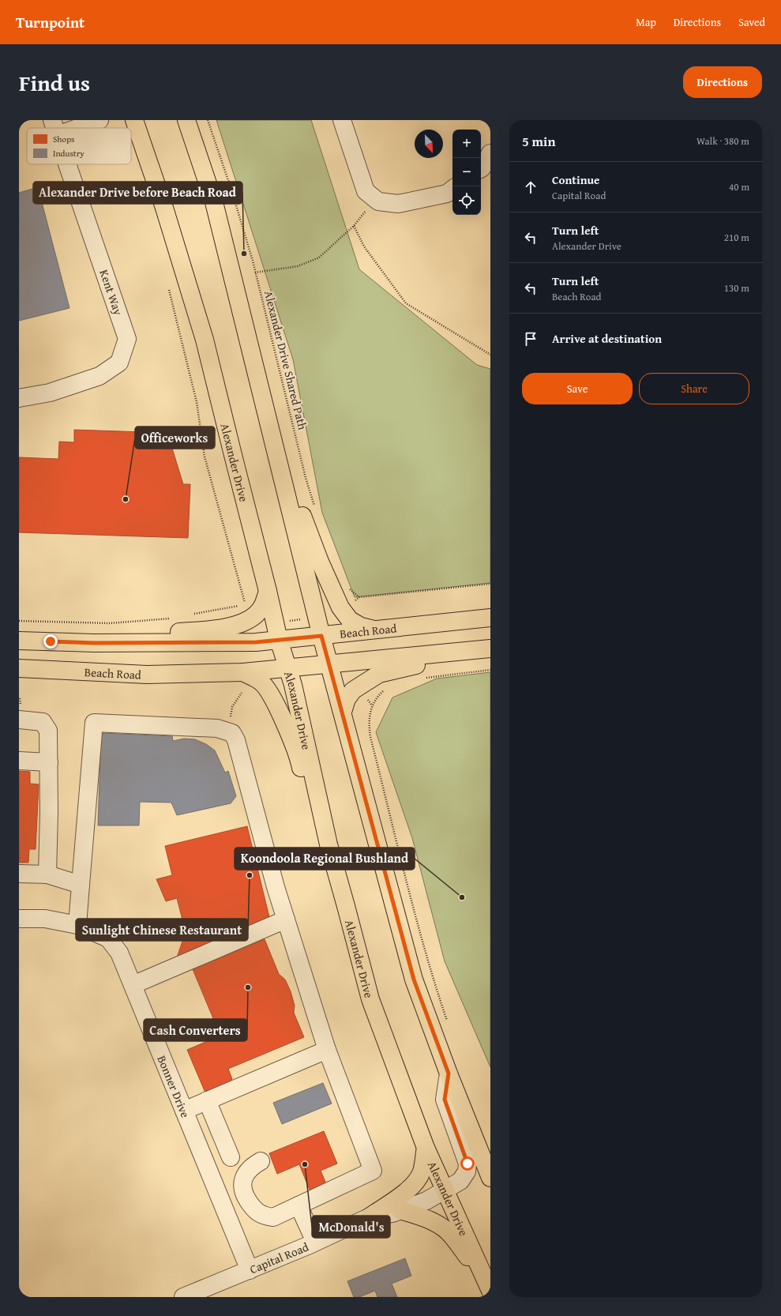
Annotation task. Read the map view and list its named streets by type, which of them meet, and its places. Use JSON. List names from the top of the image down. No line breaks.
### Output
{"streets":{"main road":["Alexander Drive","Beach Road"],"street":["Kent Way","Bonner Drive","Capital Road"],"path":["Alexander Drive Shared Path"]},"crossings":[["Alexander Drive","Beach Road"],["Alexander Drive","Capital Road"],["Bonner Drive","Capital Road"]],"places":["Alexander Drive before Beach Road","Officeworks","Sunlight Chinese Restaurant","Koondoola Regional Bushland","Cash Converters","McDonald's"],"legend":["Shops","Industry"],"north":"bottom right","page":{"header":"Turnpoint","nav":["Map","Directions","Saved"],"title":"Find us","buttons":["Directions",["Save","Share"]],"heading":["5 min","Walk · 380 m"],"map_buttons":["+","−"],"list":[["Continue","Capital Road","40 m"],["Turn left","Alexander Drive","210 m"],["Turn left","Beach Road","130 m"],"Arrive at destination"]}}
